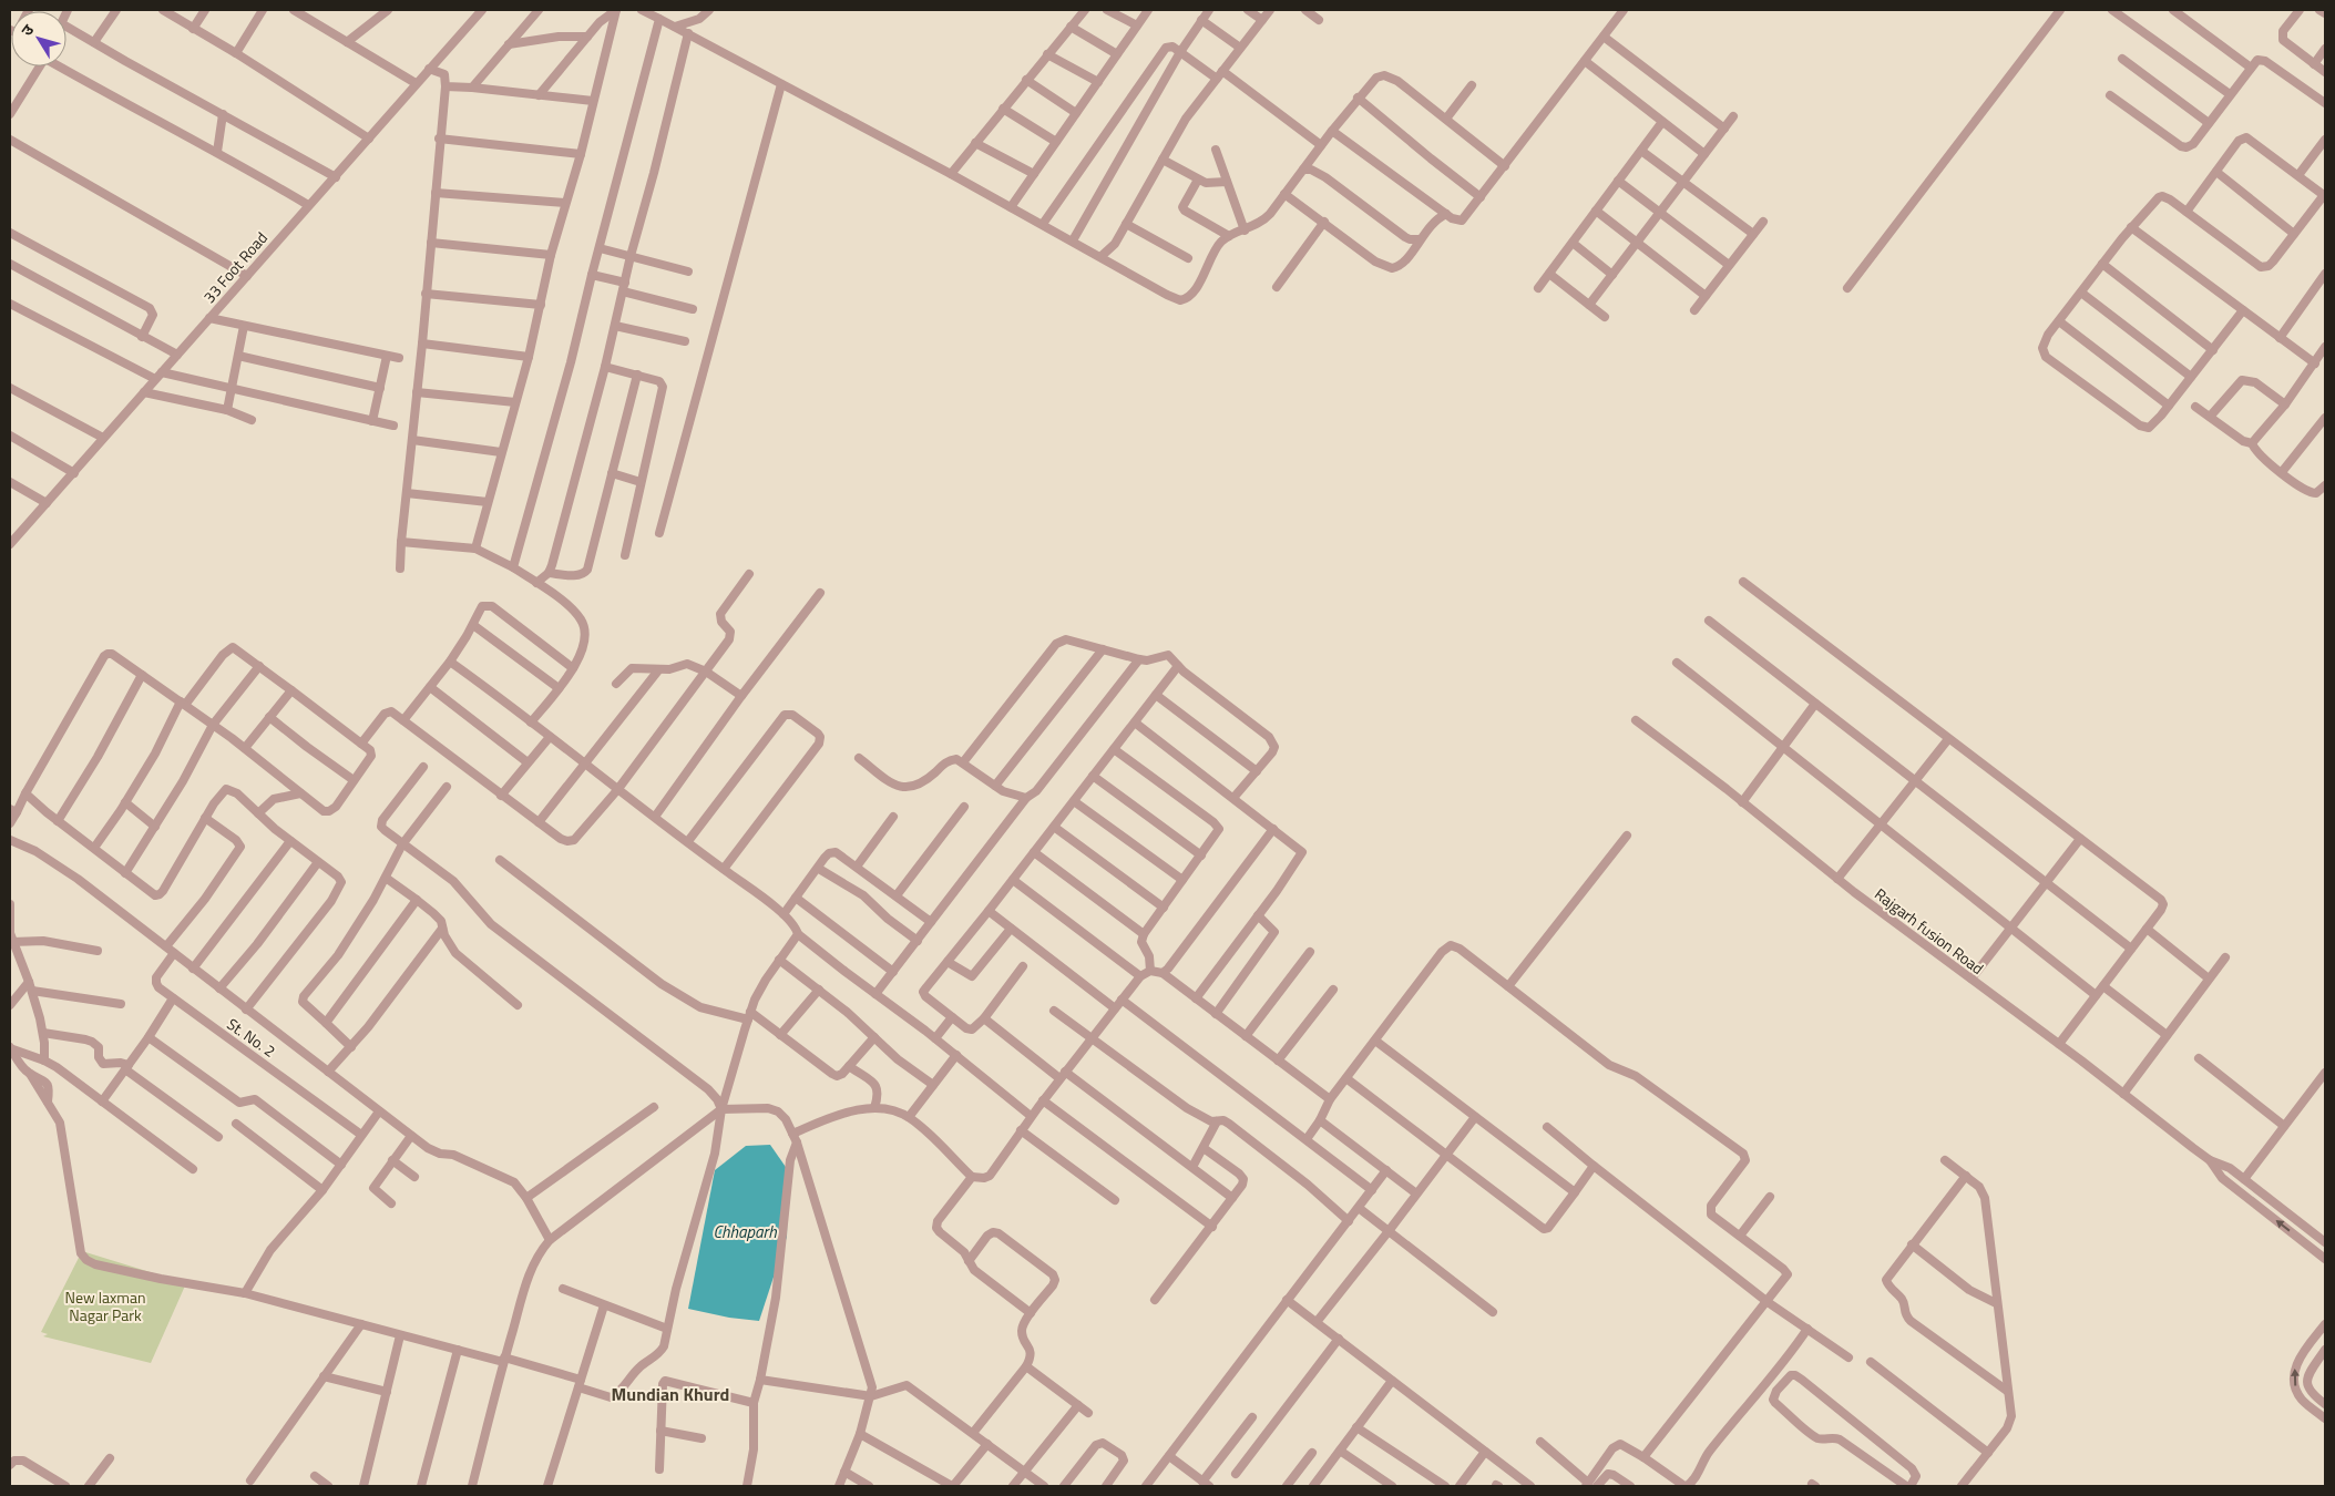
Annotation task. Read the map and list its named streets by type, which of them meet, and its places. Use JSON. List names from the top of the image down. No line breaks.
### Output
{"streets":{"street":["33 Foot Road","Rajgarh fusion Road","St. No. 2"]},"districts":["Mundian Khurd"],"water":["Chhaparh"],"parks":["New laxman Nagar Park"],"north":"top left"}
